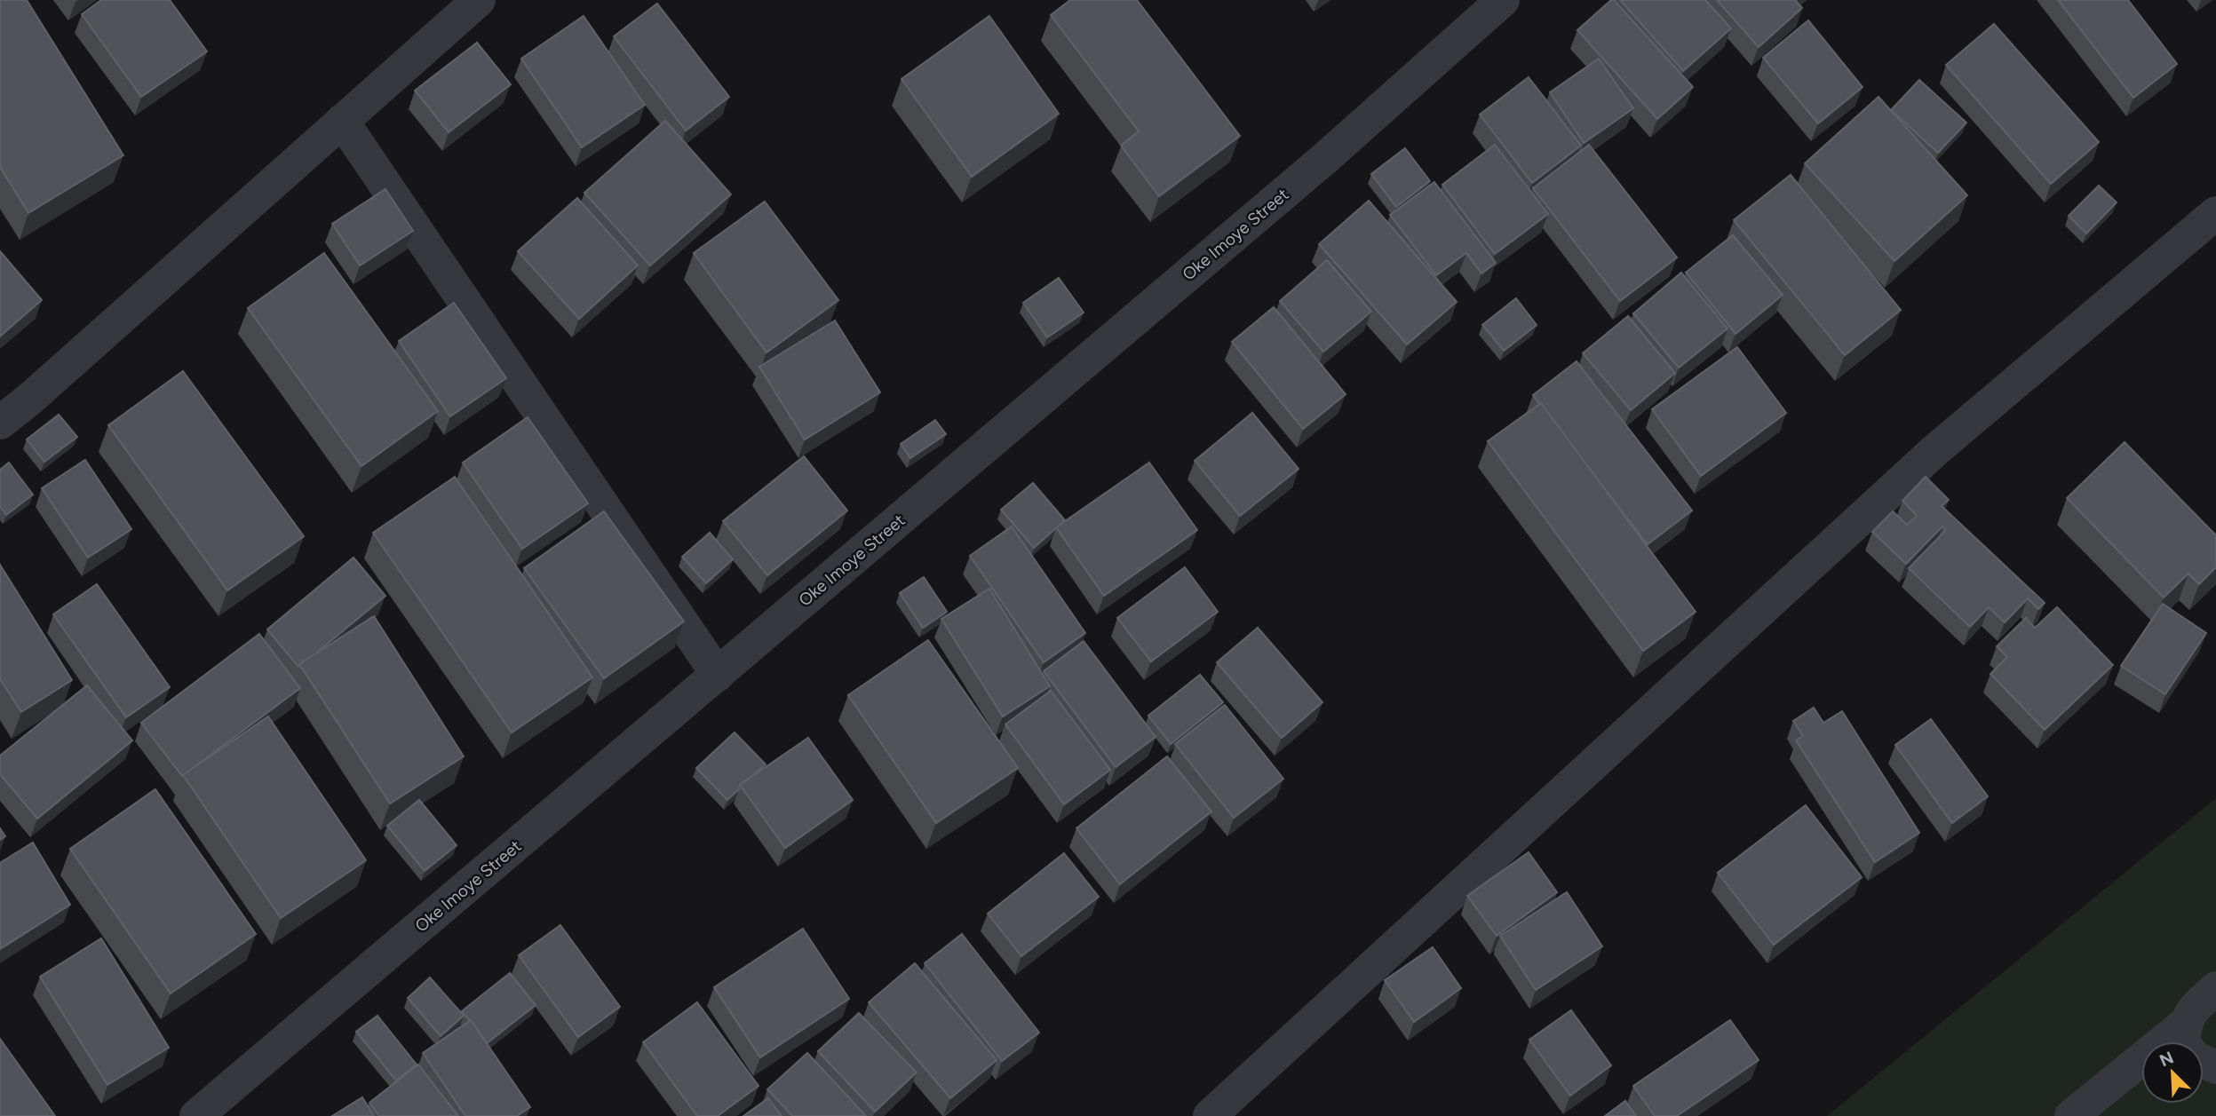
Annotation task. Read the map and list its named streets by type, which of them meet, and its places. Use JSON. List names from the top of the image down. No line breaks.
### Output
{"streets":{"street":["Oke Imoye Street"]},"north":"top left"}
